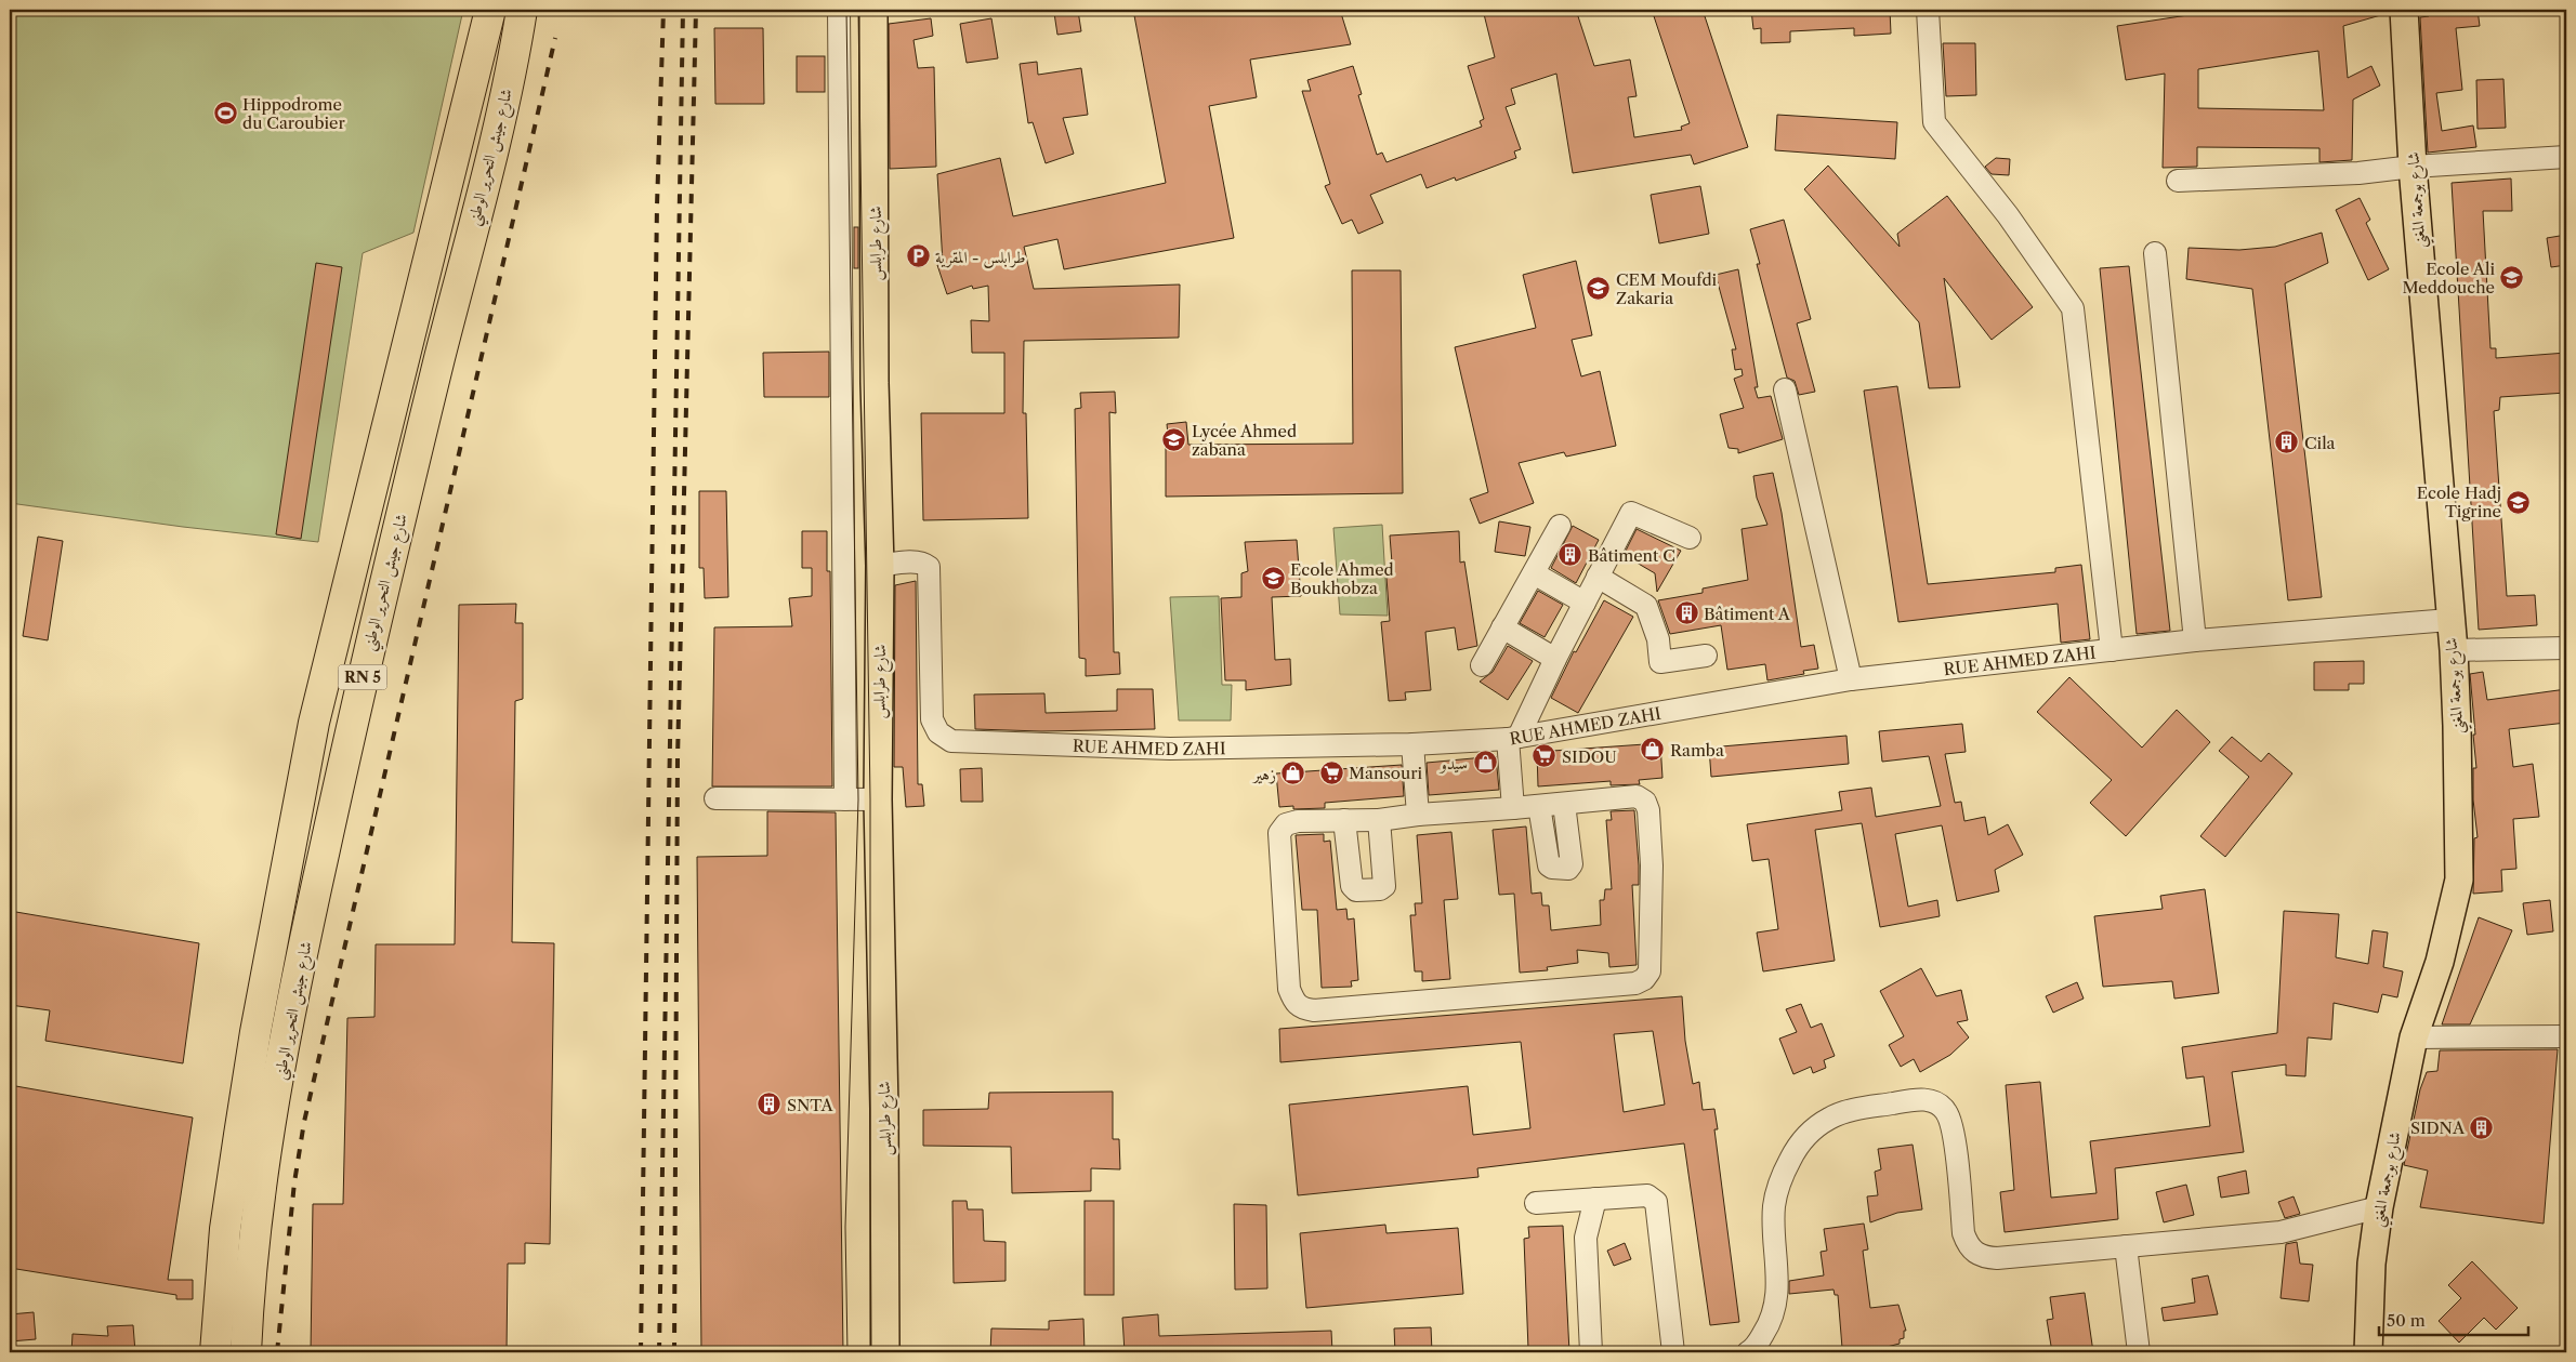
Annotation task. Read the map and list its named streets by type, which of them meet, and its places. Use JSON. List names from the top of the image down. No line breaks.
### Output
{"streets":{"highway":["شارع جيش التحرير الوطني","RN 5"],"main road":["شارع بوجمعة المغني","شارع طرابلس"],"street":["RUE AHMED ZAHI"]},"crossings":[["شارع بوجمعة المغني","RUE AHMED ZAHI"],["شارع طرابلس","RUE AHMED ZAHI"]],"places":{"sports":["Hippodrome du Caroubier"],"parking":["طرابلس - المقرية"],"school or university":["Ecole Ali Meddouche","CEM Moufdi Zakaria","Lycée Ahmed zabana","Ecole Hadj Tigrine","Ecole Ahmed Boukhobza"],"building":["Cila","Bâtiment C","Bâtiment A","SNTA","SIDNA"],"shop":["Ramba","سيدو","زهير"],"supermarket":["SIDOU","Mansouri"]},"scale_bar":"50 m"}
